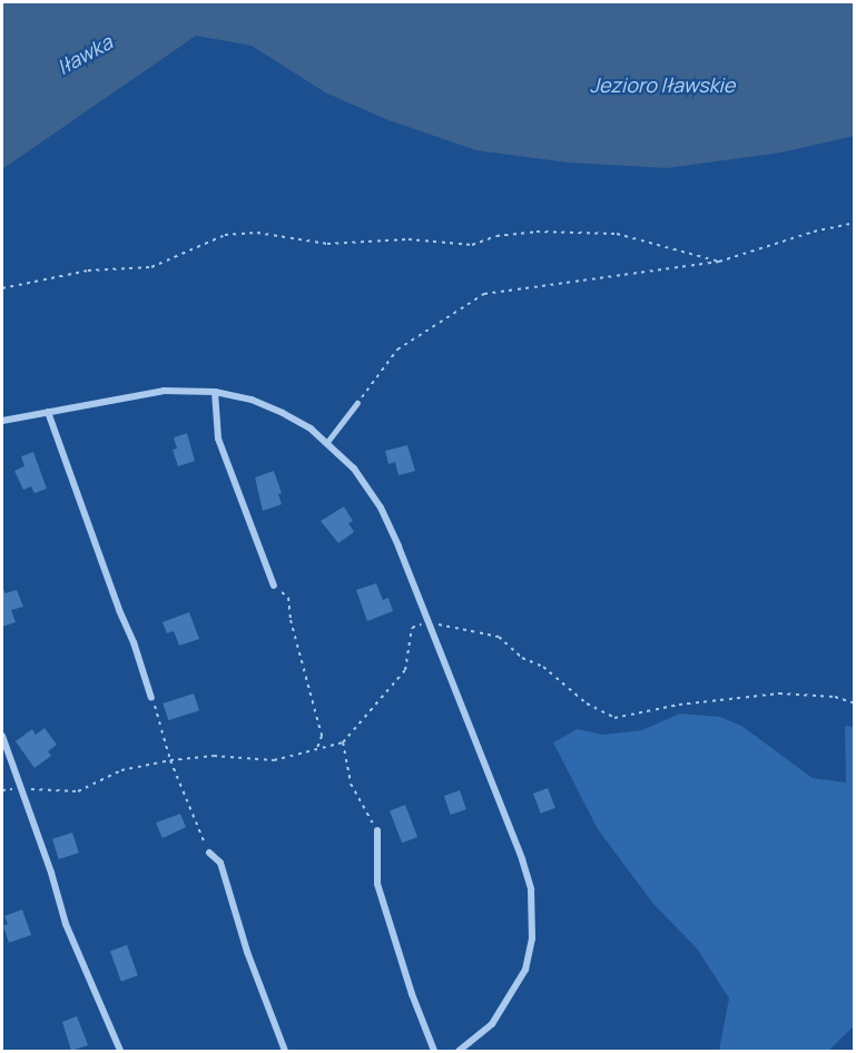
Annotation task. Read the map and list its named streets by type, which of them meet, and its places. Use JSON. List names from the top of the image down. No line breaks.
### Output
{"water":["Iławka","Jezioro Iławskie"]}
